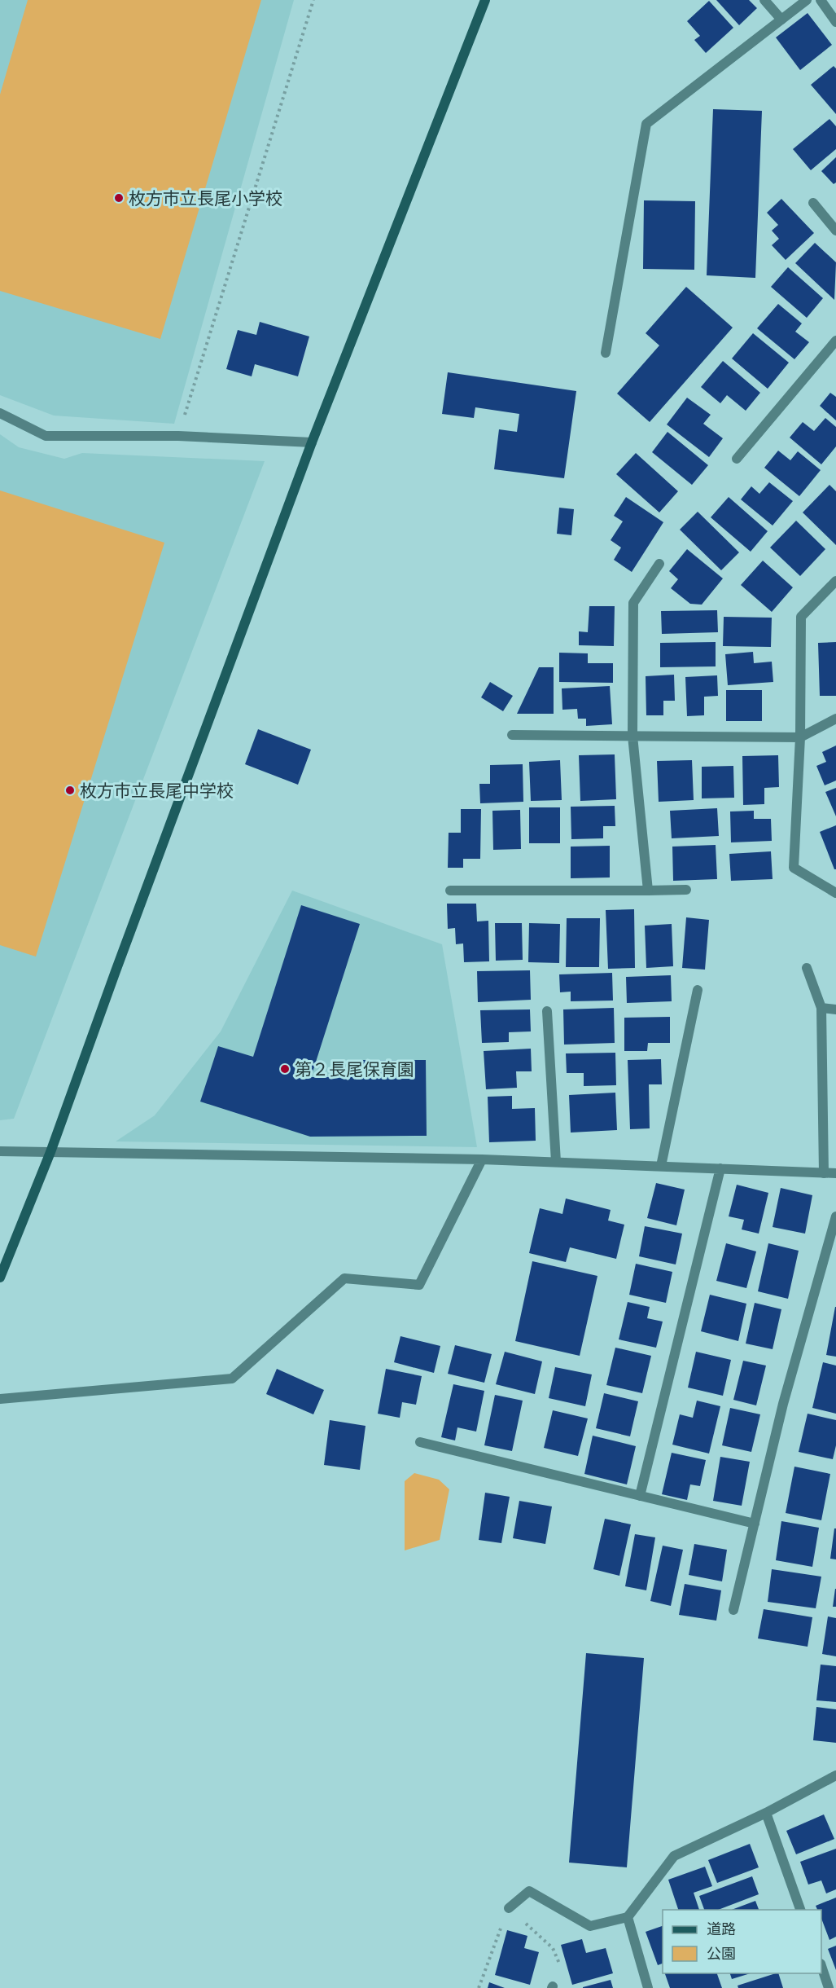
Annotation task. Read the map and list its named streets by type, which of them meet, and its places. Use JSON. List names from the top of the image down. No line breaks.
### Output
{"places":["枚方市立長尾小学校","枚方市立長尾中学校","第２長尾保育園"],"legend":["道路","公園"]}
